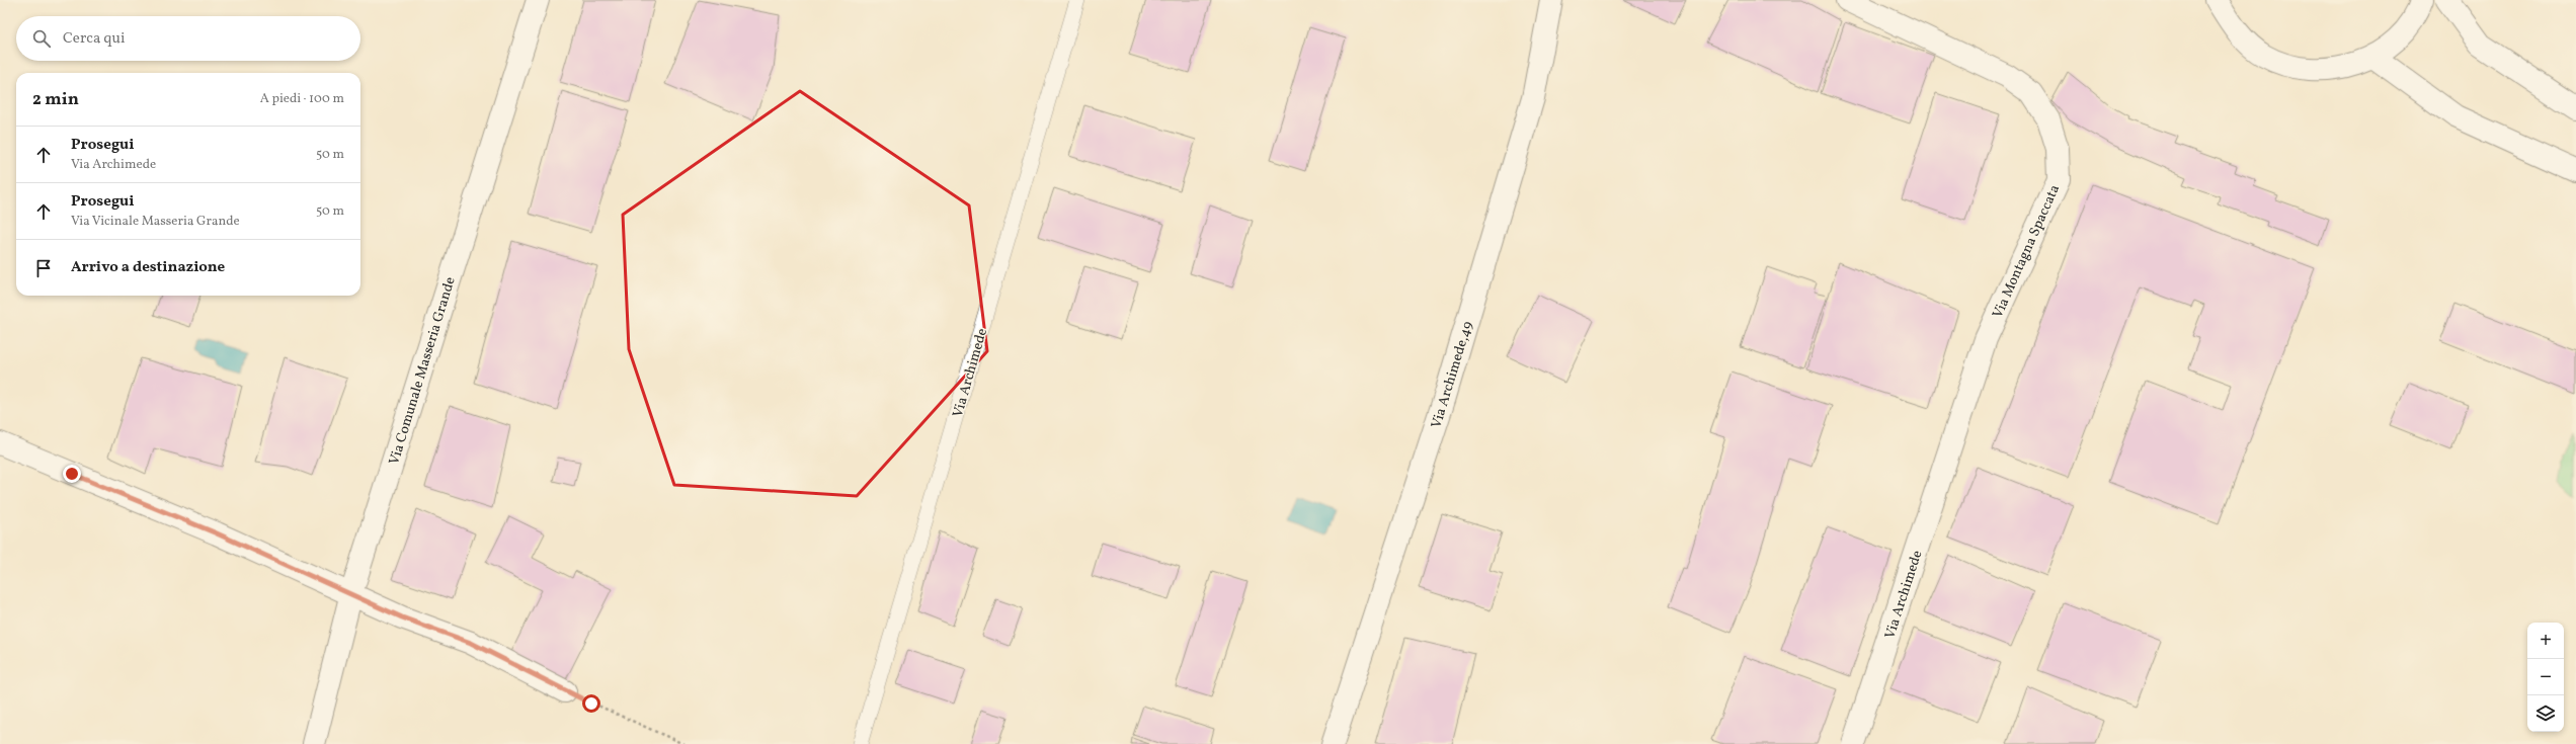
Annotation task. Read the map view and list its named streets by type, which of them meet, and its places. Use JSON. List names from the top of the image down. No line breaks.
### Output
{"streets":{"street":["Via Montagna Spaccata","Via Comunale Masseria Grande","Via Archimede","Via Archimede,49"]},"crossings":[["Via Montagna Spaccata","Via Archimede"]],"page":{"search":"Cerca qui","heading":["2 min","A piedi · 100 m"],"list":[["Prosegui","Via Archimede","50 m"],["Prosegui","Via Vicinale Masseria Grande","50 m"],"Arrivo a destinazione"],"map_buttons":["+","−"]}}
